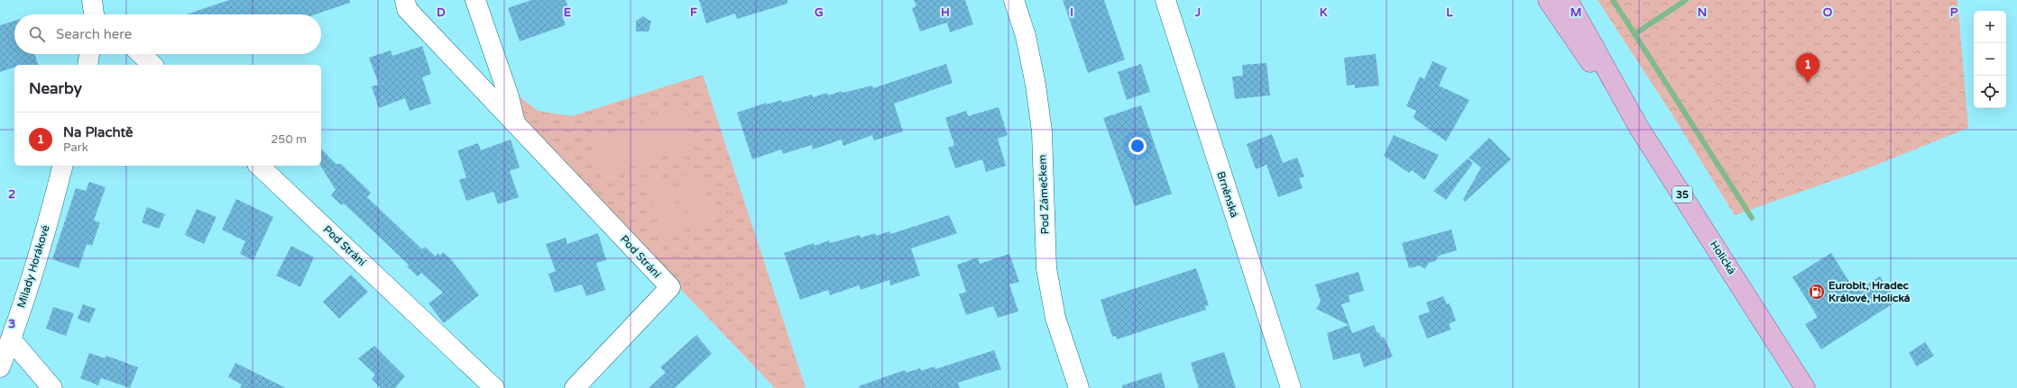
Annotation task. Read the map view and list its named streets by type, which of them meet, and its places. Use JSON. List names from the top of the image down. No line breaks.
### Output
{"streets":{"main road":["35","Holická"],"street":["Pod Zámečkem","Brněnská","Pod Strání","Milady Horákové"]},"places":{"fuel station":["Eurobit, Hradec Králové, Holická"]},"page":{"map_buttons":["+","−"],"search":"Search here","pins":"1","heading":"Nearby","list":[{"mark":"1","name":"Na Plachtě","note":"Park","value":"250 m"}]},"grid":{"columns":["D","E","F","G","H","I","J","K","L","M","N","O","P"],"rows":["2","3"]}}
